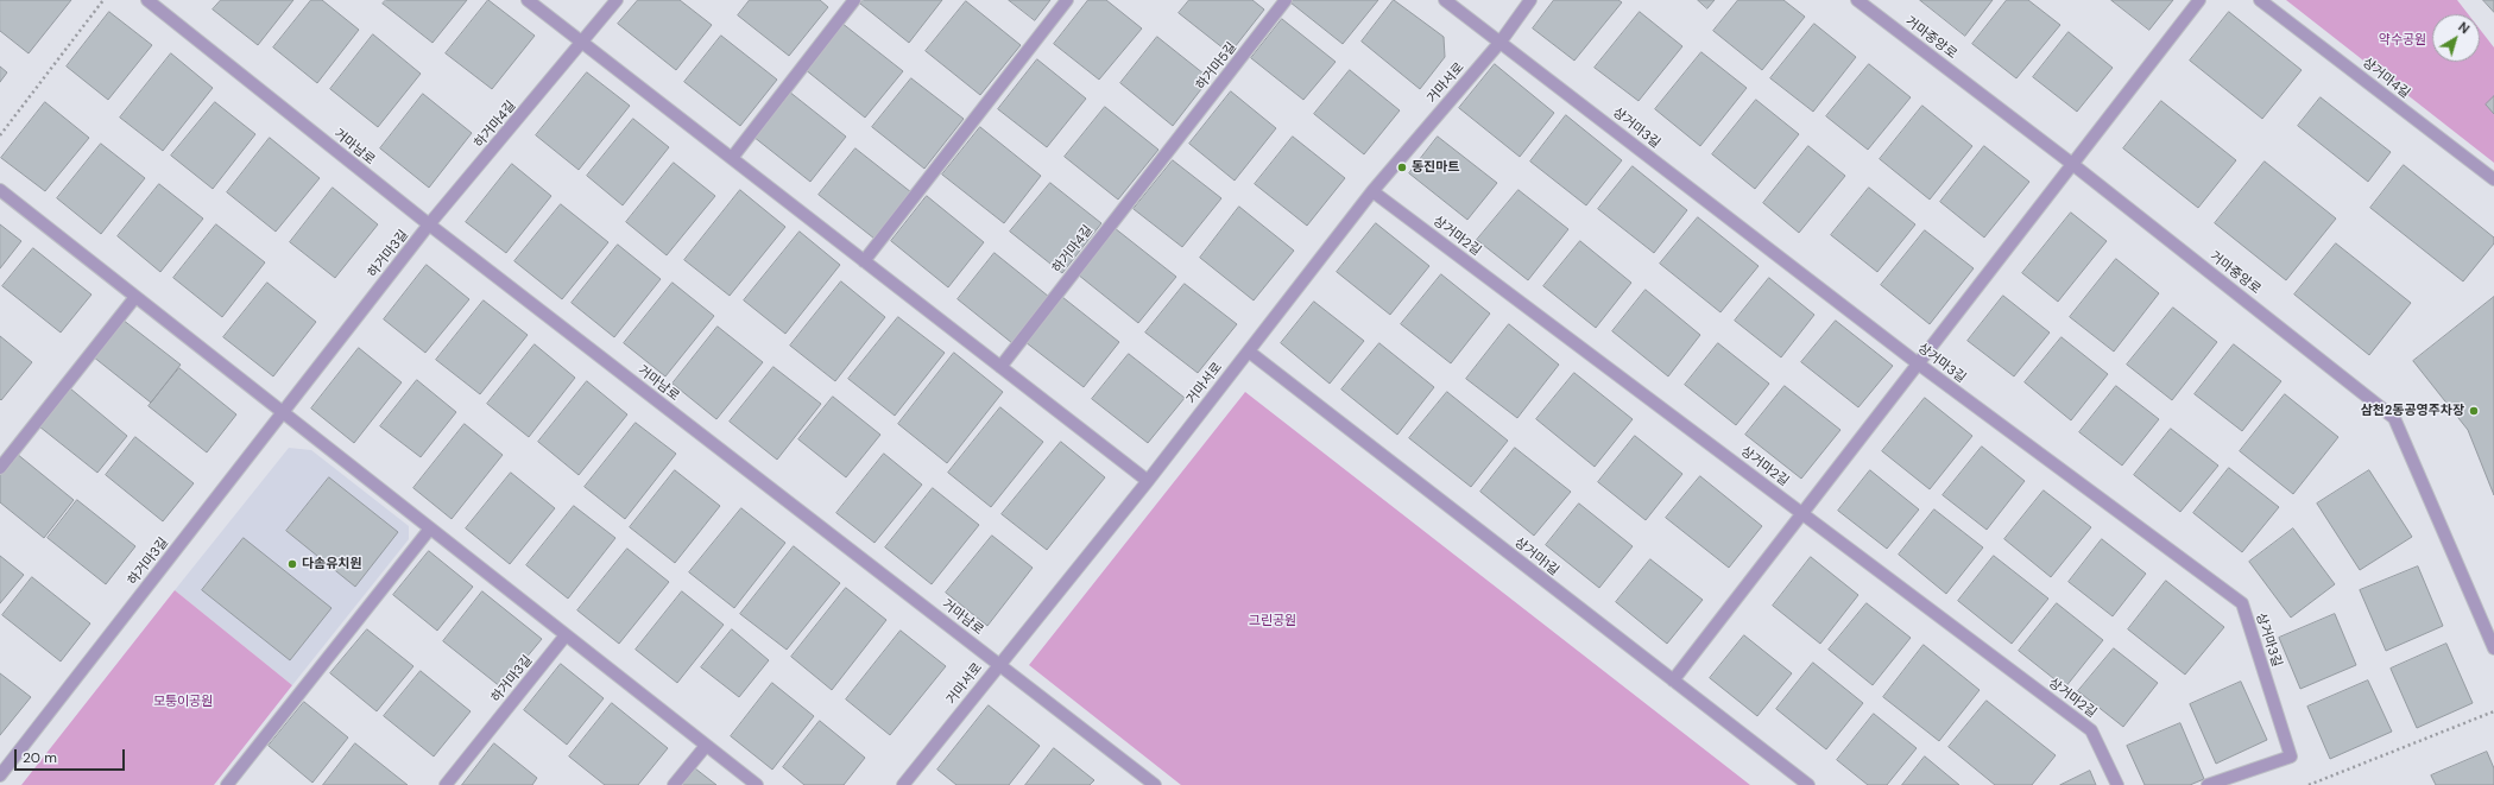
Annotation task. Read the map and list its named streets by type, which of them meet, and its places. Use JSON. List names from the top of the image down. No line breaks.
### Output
{"streets":{"street":["거마중앙로","하거마5길","상거마4길","거마서로","하거마4길","상거마3길","거마남로","상거마2길","하거마3길","상거마1길"]},"crossings":[["하거마5길","하거마4길"],["거마서로","상거마3길"],["거마서로","거마남로"],["거마서로","상거마2길"],["거마서로","상거마1길"],["하거마4길","거마남로"],["하거마4길","하거마3길"],["거마남로","하거마3길"]],"parks":["약수공원","그린공원","모퉁이공원"],"places":["동진마트","삼천2동공영주차장","다솜유치원"],"scale_bar":"20 m","north":"top right"}
